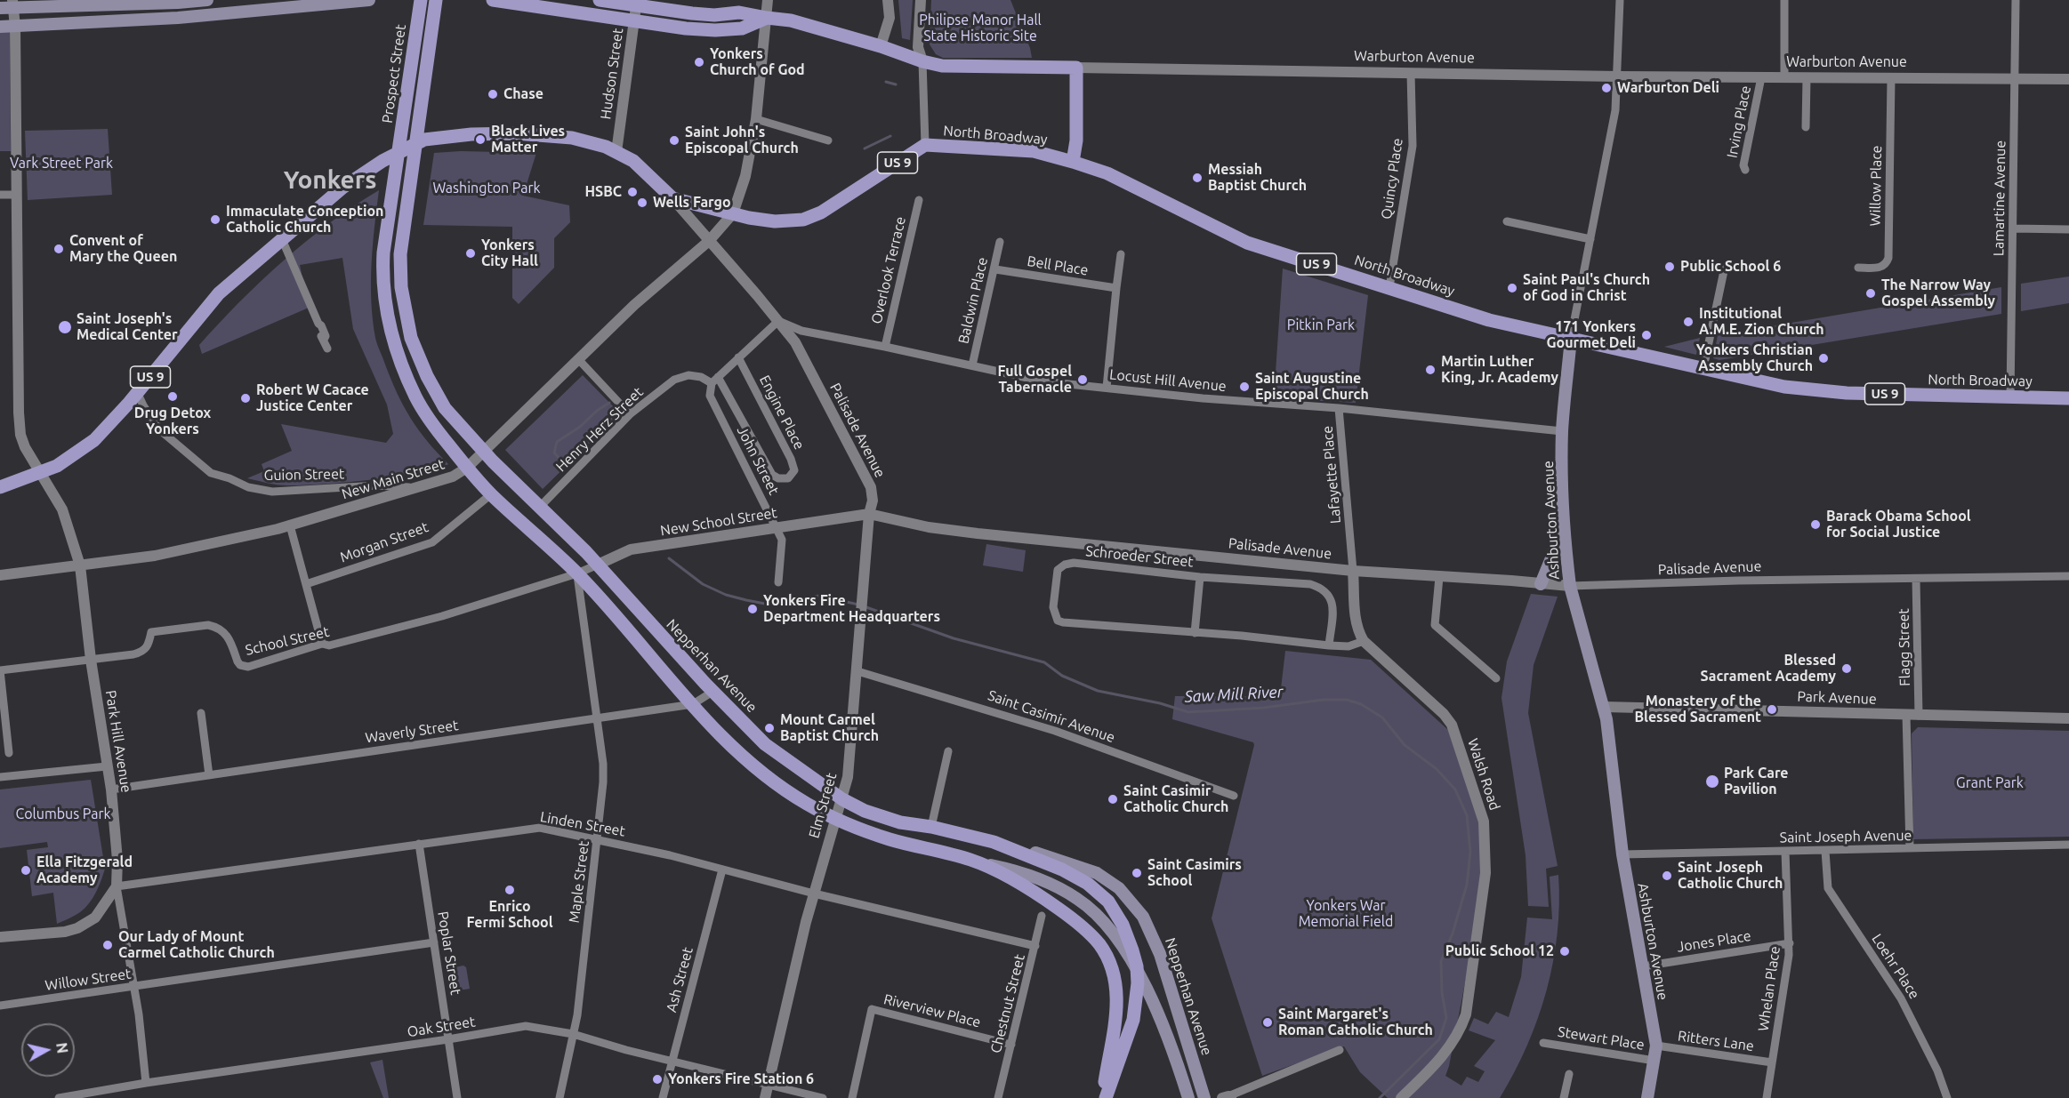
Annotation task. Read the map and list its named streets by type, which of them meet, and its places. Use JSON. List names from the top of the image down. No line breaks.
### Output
{"streets":{"main road":["Warburton Avenue","Prospect Street","North Broadway","US 9","Ashburton Avenue","Nepperhan Avenue"],"street":["Hudson Street","Irving Place","Quincy Place","Willow Place","Lamartine Avenue","Bell Place","Overlook Terrace","Baldwin Place","Locust Hill Avenue","Engine Place","Henry Herz Street","Palisade Avenue","John Street","Guion Street","Lafayette Place","New Main Street","New School Street","Morgan Street","Schroeder Street","School Street","Flagg Street","Park Avenue","Saint Casimir Avenue","Waverly Street","Park Hill Avenue","Walsh Road","Elm Street","Linden Street","Saint Joseph Avenue","Maple Street","Jones Place","Poplar Street","Loehr Place","Willow Street","Ash Street","Whelan Place","Chestnut Street","Riverview Place","Oak Street","Stewart Place","Ritters Lane"]},"crossings":[["Warburton Avenue","Hudson Street"],["Warburton Avenue","Irving Place"],["Warburton Avenue","Quincy Place"],["Warburton Avenue","Willow Place"],["Warburton Avenue","Lamartine Avenue"],["Warburton Avenue","Ashburton Avenue"],["Prospect Street","US 9"],["Hudson Street","US 9"],["North Broadway","US 9"],["North Broadway","Quincy Place"],["North Broadway","Lamartine Avenue"],["North Broadway","Palisade Avenue"],["North Broadway","New Main Street"],["North Broadway","Ashburton Avenue"],["US 9","Palisade Avenue"],["US 9","Guion Street"],["US 9","Nepperhan Avenue"],["US 9","Park Hill Avenue"],["Bell Place","Baldwin Place"],["Overlook Terrace","Locust Hill Avenue"],["Baldwin Place","Locust Hill Avenue"],["Locust Hill Avenue","Palisade Avenue"],["Locust Hill Avenue","Lafayette Place"],["Locust Hill Avenue","Ashburton Avenue"],["Henry Herz Street","John Street"],["Henry Herz Street","Nepperhan Avenue"],["Palisade Avenue","Lafayette Place"],["Palisade Avenue","New Main Street"],["Palisade Avenue","Ashburton Avenue"],["Palisade Avenue","New School Street"],["Palisade Avenue","Flagg Street"],["Palisade Avenue","Walsh Road"],["Palisade Avenue","Elm Street"],["John Street","New School Street"],["Guion Street","New Main Street"],["Lafayette Place","Walsh Road"],["New Main Street","Nepperhan Avenue"],["New Main Street","Park Hill Avenue"],["Ashburton Avenue","Park Avenue"],["Ashburton Avenue","Saint Joseph Avenue"],["Ashburton Avenue","Jones Place"],["Ashburton Avenue","Stewart Place"],["Ashburton Avenue","Ritters Lane"],["New School Street","School Street"],["New School Street","Nepperhan Avenue"],["New School Street","Elm Street"],["New School Street","Maple Street"],["Schroeder Street","Walsh Road"],["School Street","Park Hill Avenue"],["School Street","Maple Street"],["Flagg Street","Park Avenue"],["Nepperhan Avenue","Waverly Street"],["Nepperhan Avenue","Elm Street"],["Saint Casimir Avenue","Elm Street"],["Waverly Street","Park Hill Avenue"],["Waverly Street","Maple Street"],["Park Hill Avenue","Linden Street"],["Elm Street","Linden Street"],["Elm Street","Oak Street"],["Linden Street","Maple Street"],["Linden Street","Poplar Street"],["Linden Street","Ash Street"],["Linden Street","Chestnut Street"],["Saint Joseph Avenue","Loehr Place"],["Saint Joseph Avenue","Whelan Place"],["Maple Street","Oak Street"],["Jones Place","Whelan Place"],["Poplar Street","Willow Street"],["Poplar Street","Oak Street"],["Ash Street","Oak Street"],["Whelan Place","Ritters Lane"],["Chestnut Street","Riverview Place"]],"districts":["Yonkers"],"water":["Saw Mill River"],"parks":["Philipse Manor Hall State Historic Site","Vark Street Park","Washington Park","Pitkin Park","Grant Park","Columbus Park","Yonkers War Memorial Field"],"places":["Yonkers Church of God","Warburton Deli","Chase","Black Lives Matter","Saint John's Episcopal Church","Messiah Baptist Church","HSBC","Wells Fargo","Immaculate Conception Catholic Church","Convent of Mary the Queen","Yonkers City Hall","Public School 6","Saint Paul's Church of God in Christ","The Narrow Way Gospel Assembly","Institutional A.M.E. Zion Church","Saint Joseph's Medical Center","171 Yonkers Gourmet Deli","Yonkers Christian Assembly Church","Martin Luther King, Jr. Academy","Full Gospel Tabernacle","Saint Augustine Episcopal Church","Drug Detox Yonkers","Robert W Cacace Justice Center","Barack Obama School for Social Justice","Yonkers Fire Department Headquarters","Blessed Sacrament Academy","Monastery of the Blessed Sacrament","Mount Carmel Baptist Church","Park Care Pavilion","Saint Casimir Catholic Church","Ella Fitzgerald Academy","Saint Casimirs School","Saint Joseph Catholic Church","Enrico Fermi School","Our Lady of Mount Carmel Catholic Church","Public School 12","Saint Margaret's Roman Catholic Church","Yonkers Fire Station 6"],"north":"right"}
